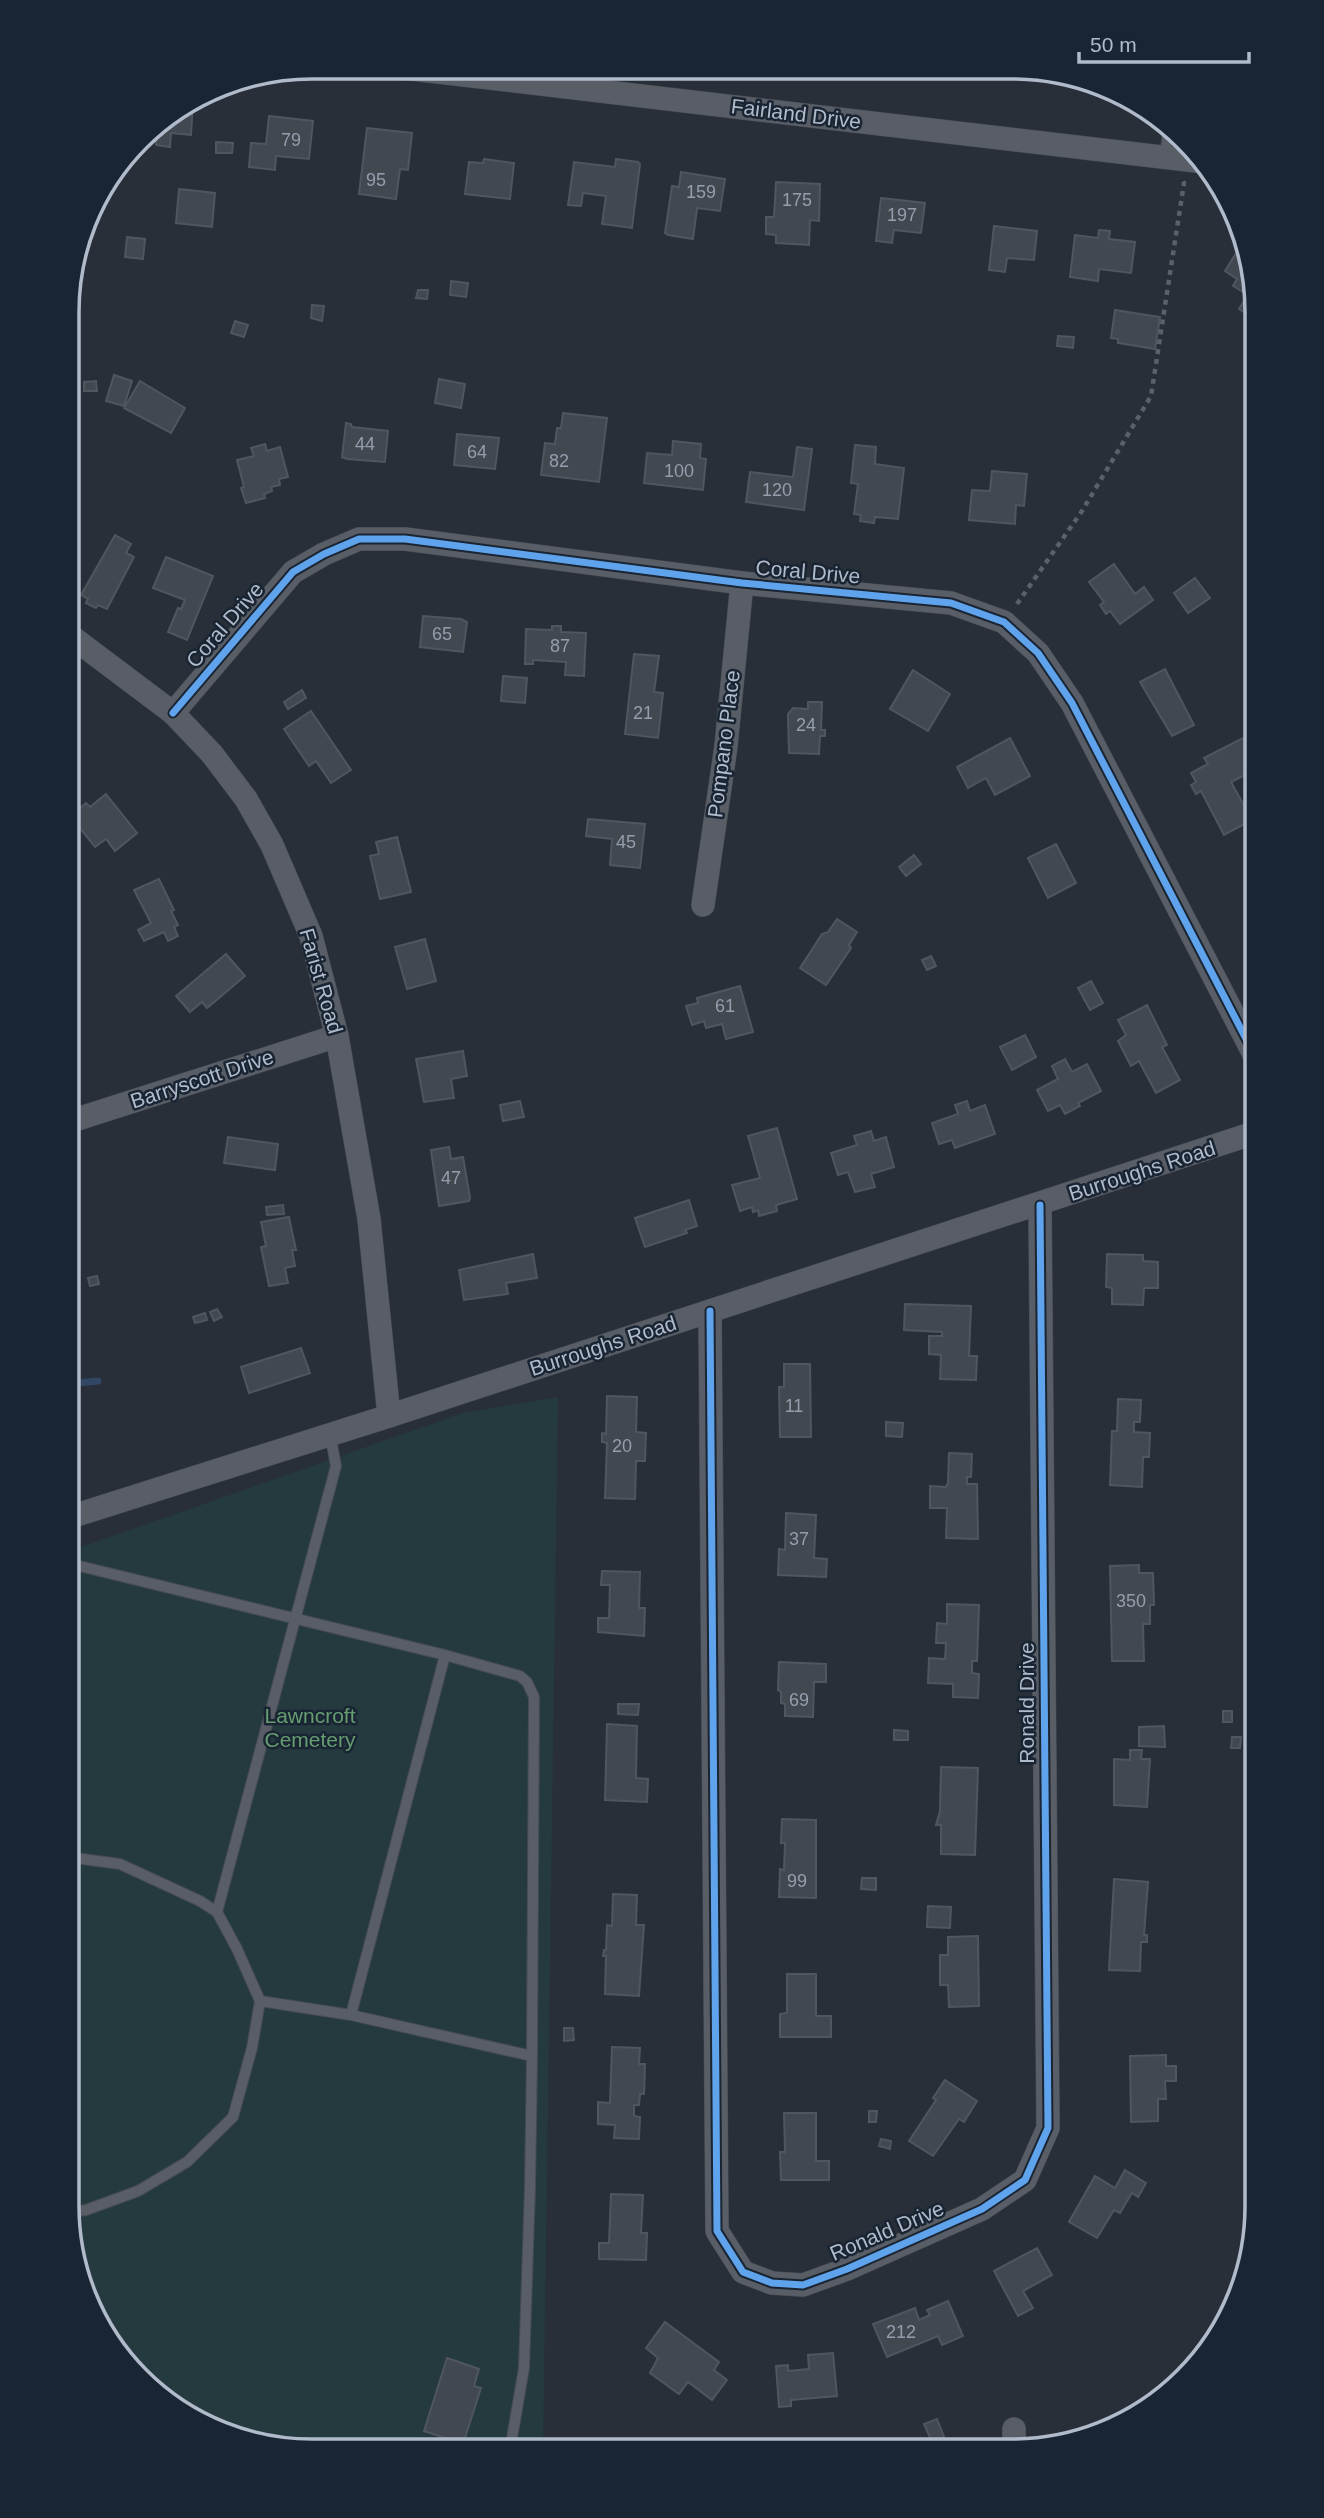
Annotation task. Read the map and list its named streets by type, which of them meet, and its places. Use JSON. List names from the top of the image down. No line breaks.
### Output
{"streets":{"street":["Fairland Drive","Coral Drive","Pompano Place","Farist Road","Barryscott Drive","Burroughs Road","Ronald Drive"]},"crossings":[["Coral Drive","Pompano Place"],["Coral Drive","Farist Road"],["Farist Road","Barryscott Drive"],["Farist Road","Burroughs Road"],["Burroughs Road","Ronald Drive"]],"parks":["Lawncroft Cemetery"],"house_numbers":["79","95","159","175","197","44","64","82","100","120","65","87","21","24","45","61","47","11","20","37","350","69","99","212"],"scale_bar":"50 m"}
